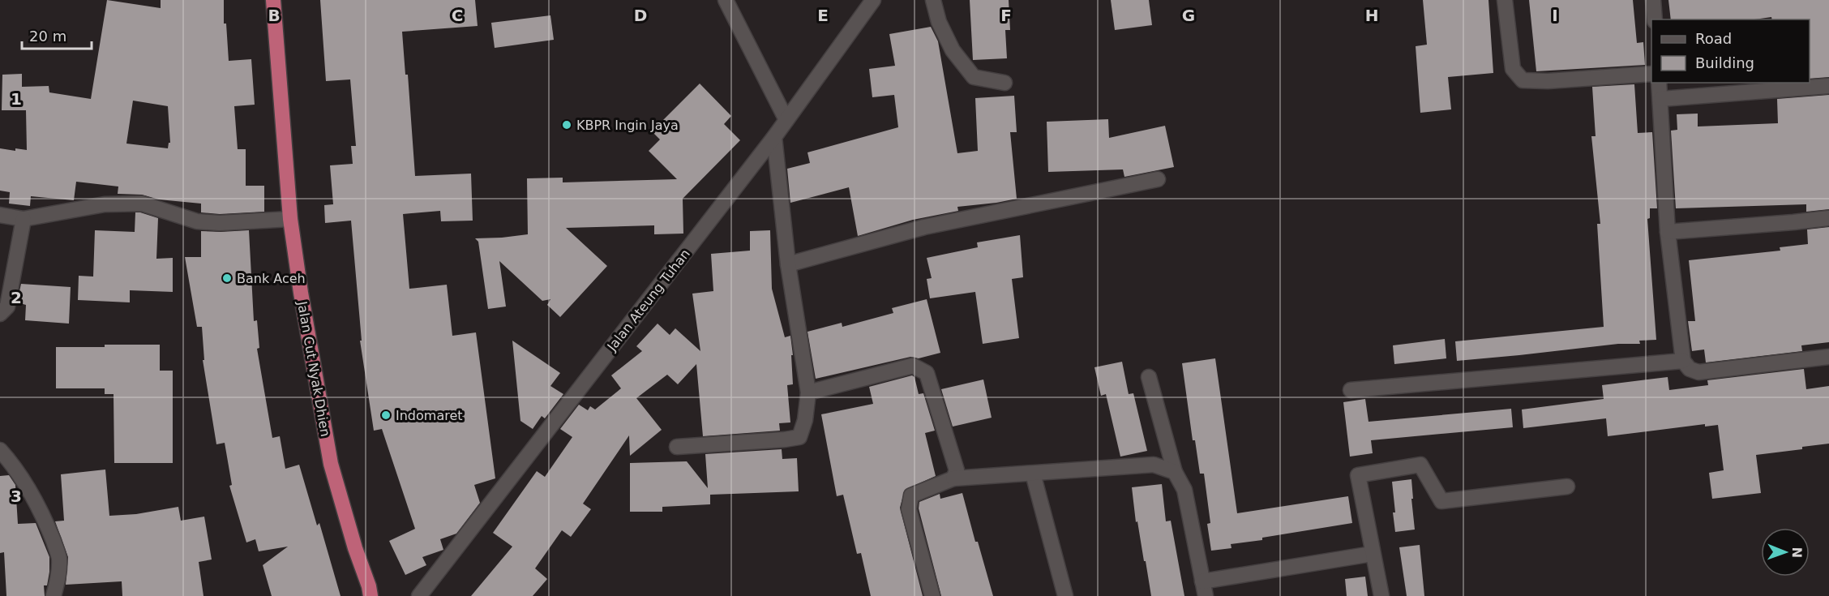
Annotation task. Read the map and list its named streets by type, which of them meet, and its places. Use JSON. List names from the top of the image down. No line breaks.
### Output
{"streets":{"highway":["Jalan Cut Nyak Dhien"],"street":["Jalan Ateung Tuhan"]},"places":["KBPR Ingin Jaya","Bank Aceh","Indomaret"],"legend":["Road","Building"],"scale_bar":"20 m","north":"right","grid":{"columns":["B","C","D","E","F","G","H","I"],"rows":["1","2","3"]}}
